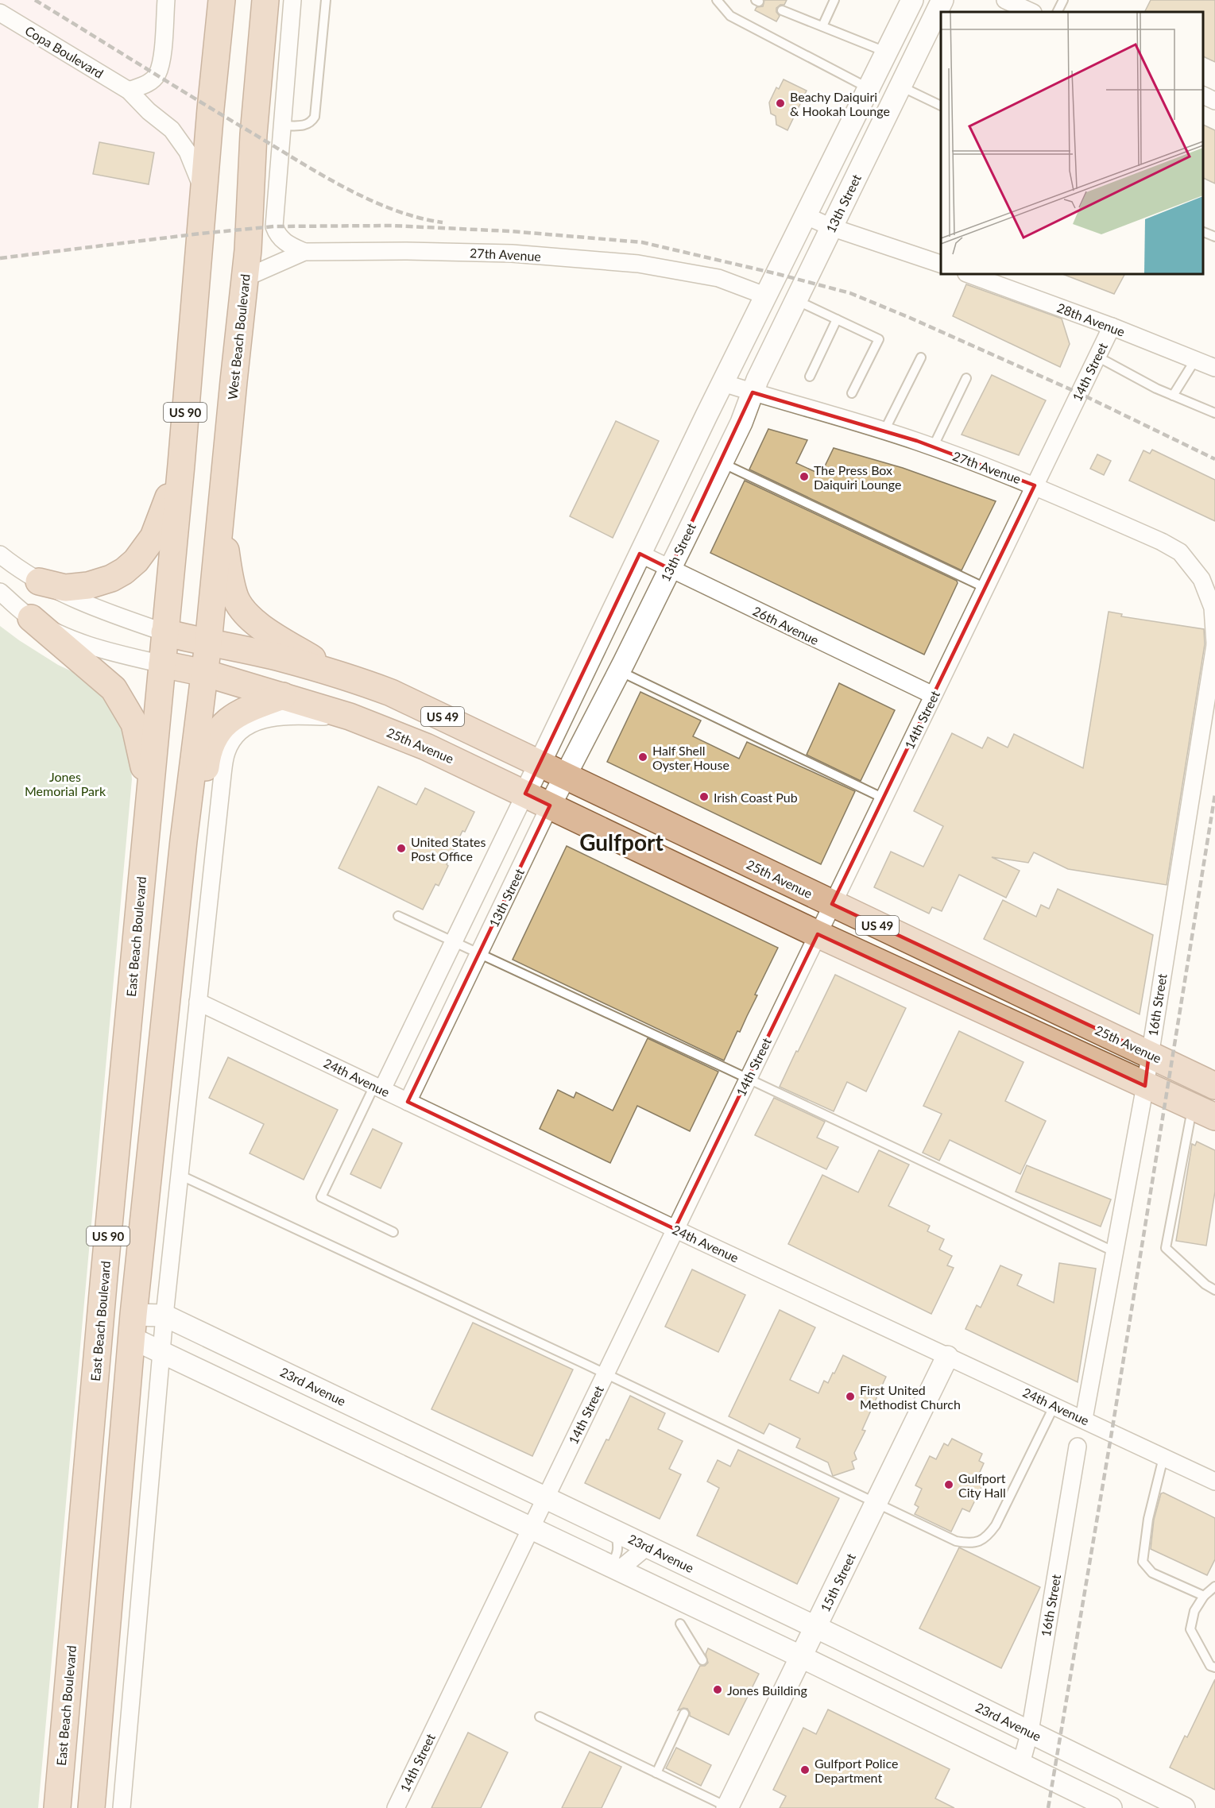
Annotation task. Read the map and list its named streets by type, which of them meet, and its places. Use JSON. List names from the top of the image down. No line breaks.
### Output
{"streets":{"main road":["West Beach Boulevard","US 90","US 49","25th Avenue","East Beach Boulevard"],"street":["Copa Boulevard","13th Street","27th Avenue","28th Avenue","14th Street","26th Avenue","16th Street","24th Avenue","23rd Avenue","15th Street"]},"crossings":[["Copa Boulevard","US 90"],["13th Street","27th Avenue"],["13th Street","26th Avenue"],["13th Street","25th Avenue"],["13th Street","24th Avenue"],["27th Avenue","West Beach Boulevard"],["27th Avenue","14th Street"],["27th Avenue","16th Street"],["28th Avenue","14th Street"],["West Beach Boulevard","US 90"],["West Beach Boulevard","US 49"],["14th Street","26th Avenue"],["14th Street","25th Avenue"],["14th Street","24th Avenue"],["14th Street","23rd Avenue"],["US 90","US 49"],["US 90","East Beach Boulevard"],["US 90","23rd Avenue"],["US 49","25th Avenue"],["US 49","East Beach Boulevard"],["25th Avenue","16th Street"],["16th Street","24th Avenue"],["16th Street","23rd Avenue"],["24th Avenue","15th Street"],["23rd Avenue","15th Street"]],"districts":["Gulfport"],"parks":["Jones Memorial Park"],"places":["Beachy Daiquiri & Hookah Lounge","The Press Box Daiquiri Lounge","Half Shell Oyster House","Irish Coast Pub","United States Post Office","First United Methodist Church","Gulfport City Hall","Jones Building","Gulfport Police Department"]}
